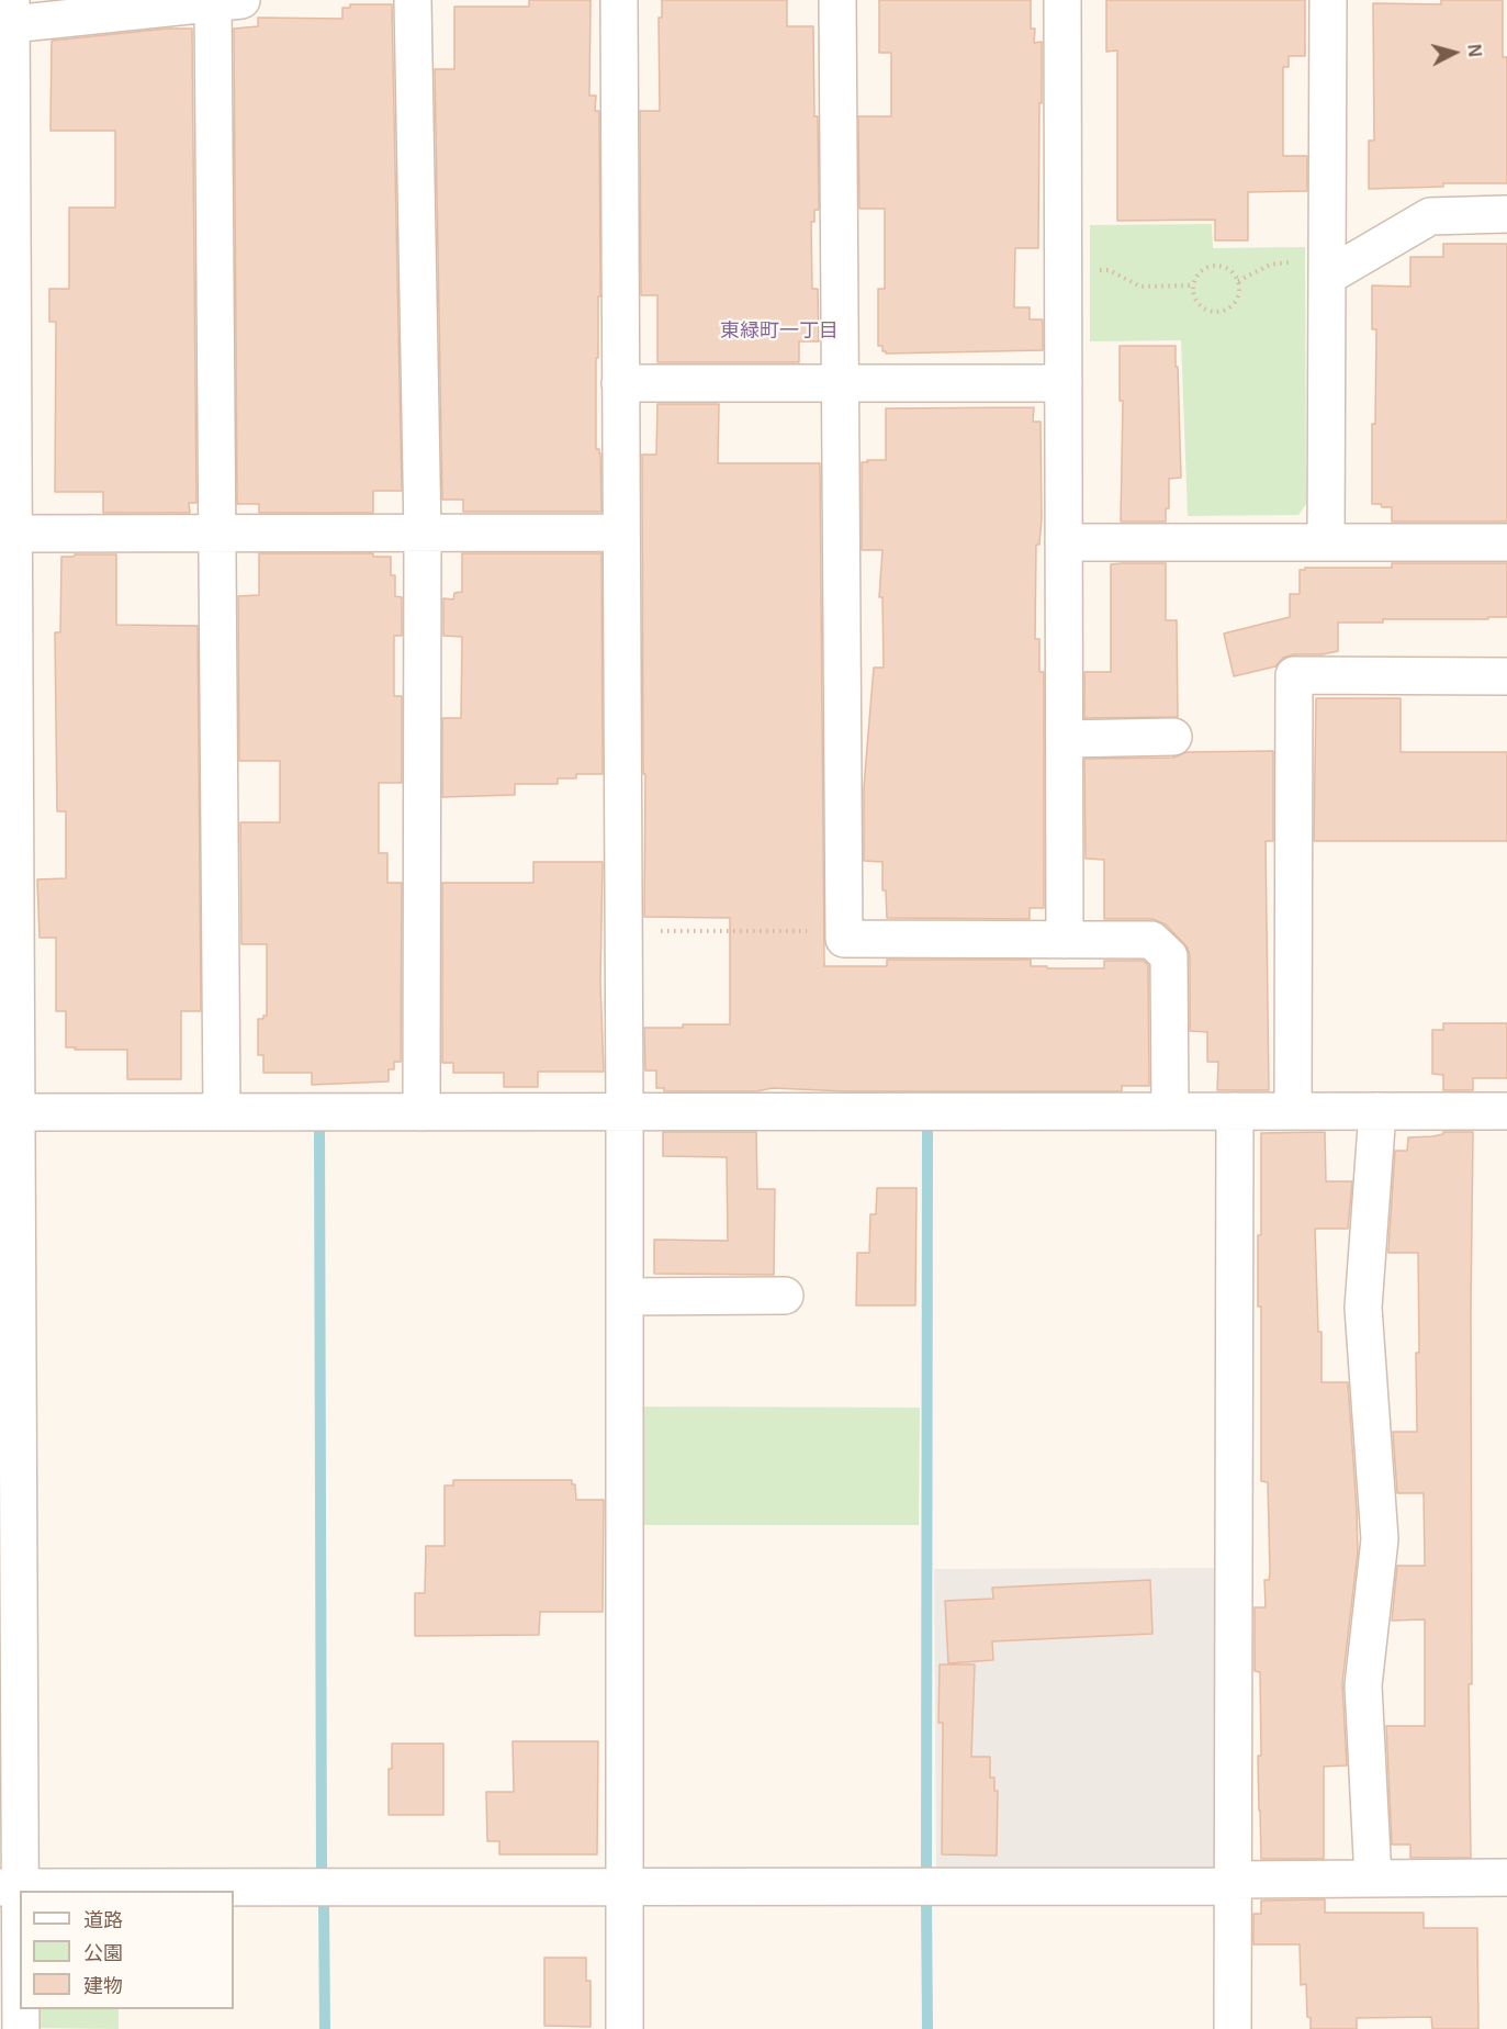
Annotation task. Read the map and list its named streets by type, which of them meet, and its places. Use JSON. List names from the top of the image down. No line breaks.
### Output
{"districts":["東緑町一丁目"],"legend":["道路","公園","建物"],"north":"right"}
